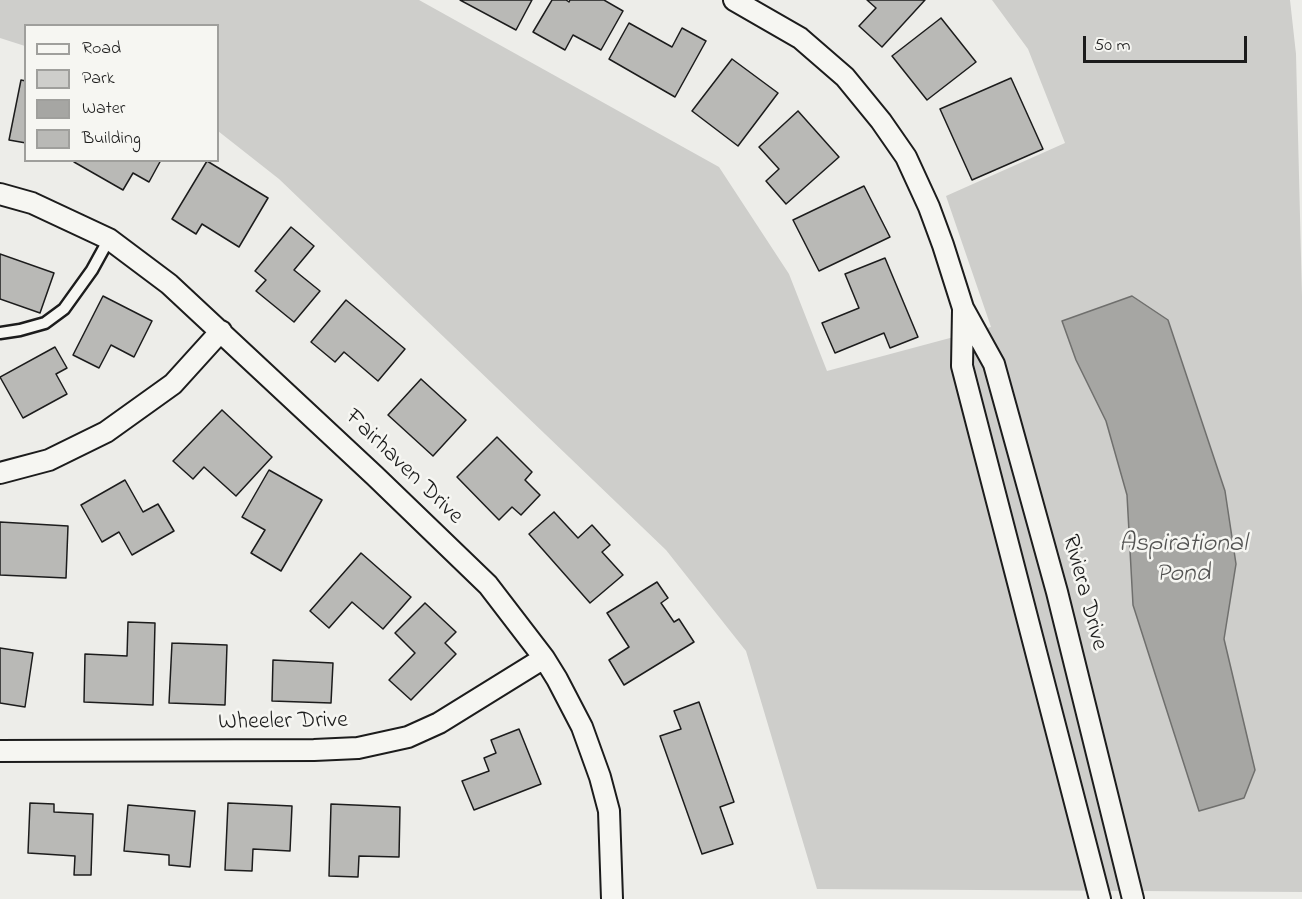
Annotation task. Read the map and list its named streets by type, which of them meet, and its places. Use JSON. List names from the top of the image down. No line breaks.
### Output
{"streets":{"street":["Fairhaven Drive","Riviera Drive","Wheeler Drive"]},"crossings":[["Fairhaven Drive","Wheeler Drive"]],"water":["Aspirational Pond"],"legend":["Road","Park","Water","Building"],"scale_bar":"50 m"}
